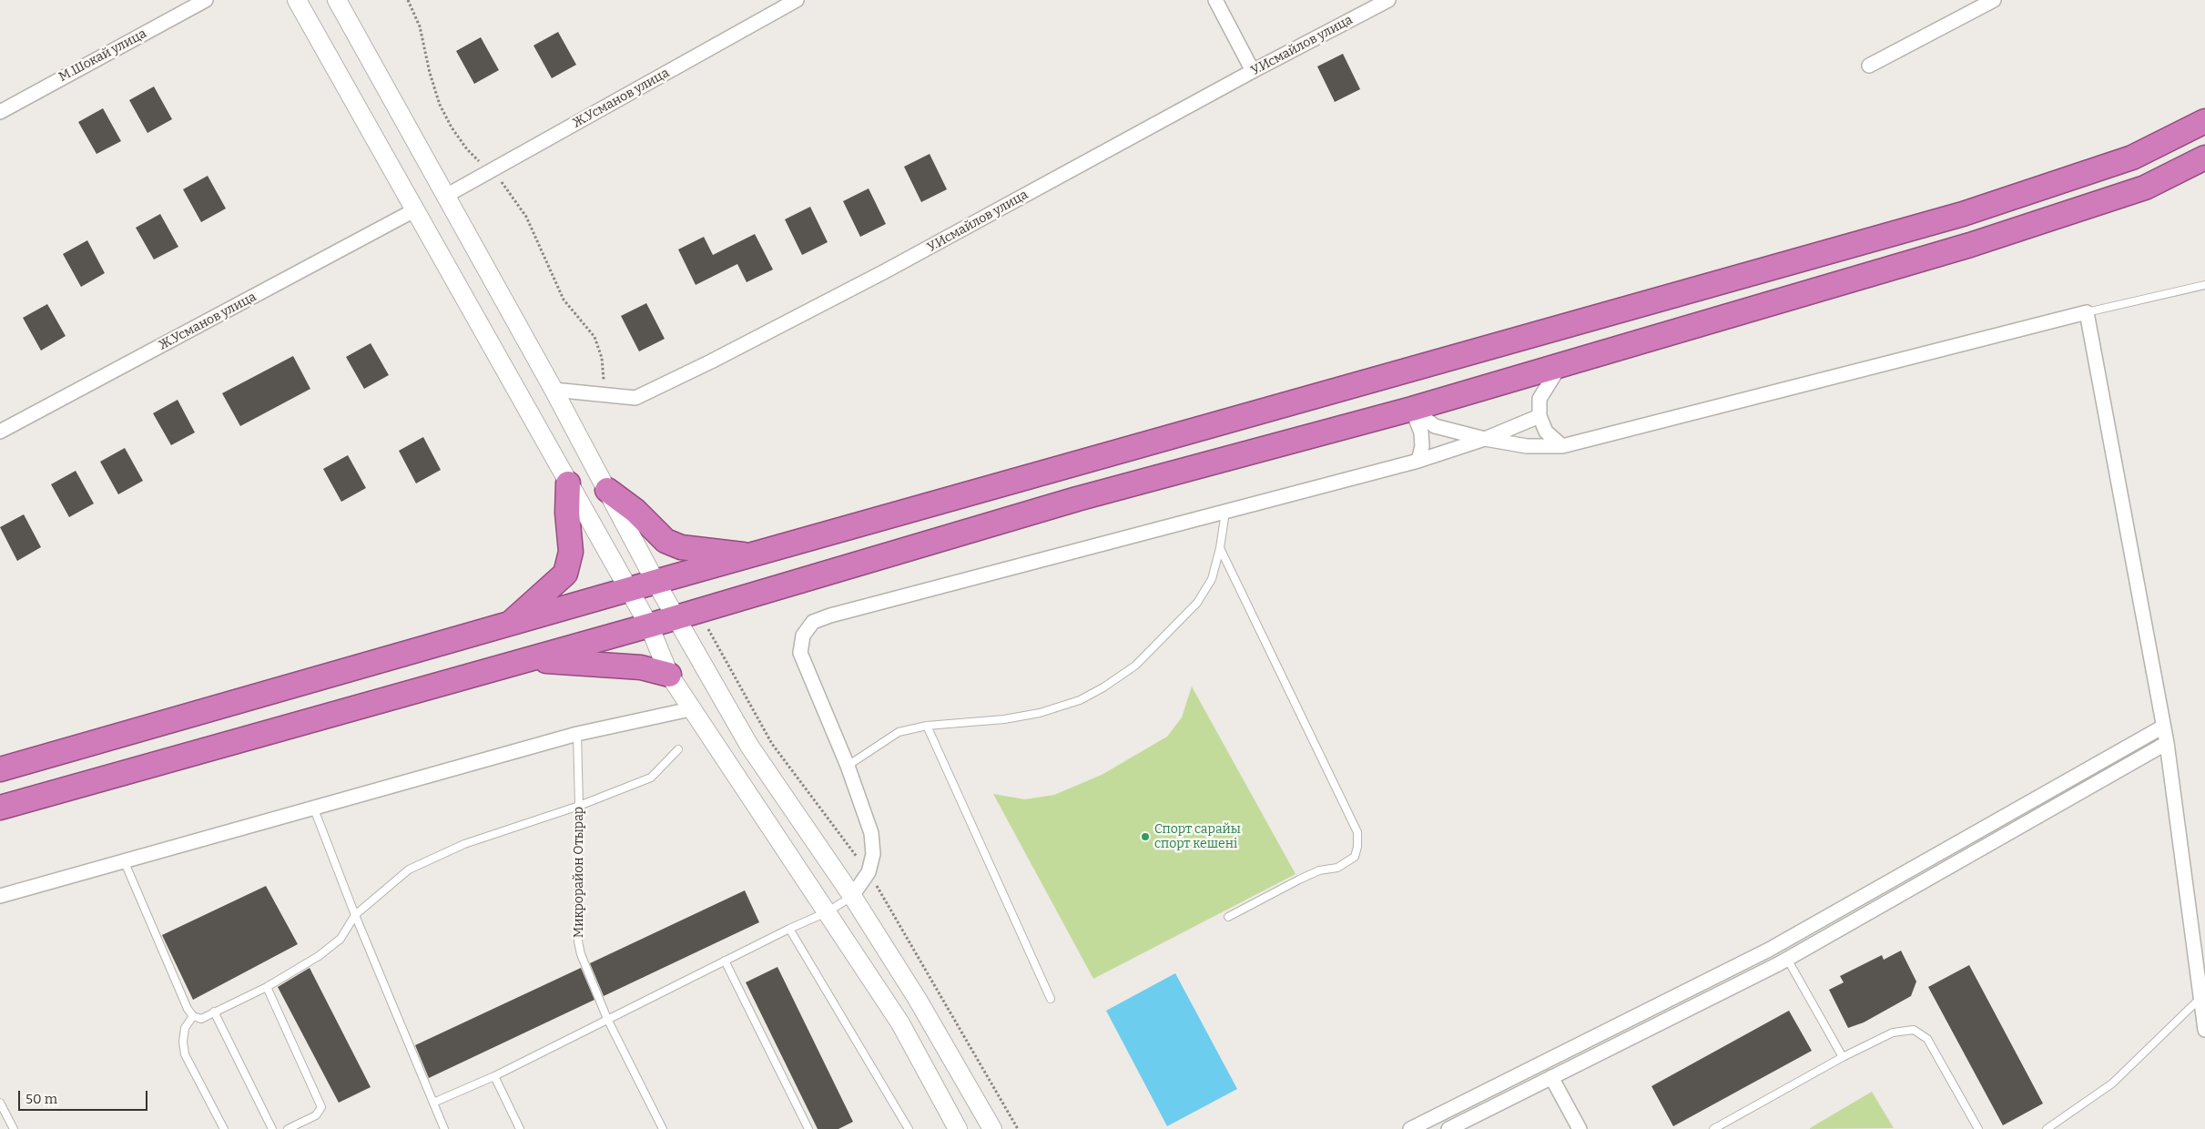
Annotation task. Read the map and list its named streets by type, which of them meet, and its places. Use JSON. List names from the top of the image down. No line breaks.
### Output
{"streets":{"street":["У.Исмайлов улица","М.Шокай улица","Ж.Усманов улица"],"lane":["Микрорайон Отырар"]},"places":["Спорт сарайы спорт кешені"],"scale_bar":"50 m"}
